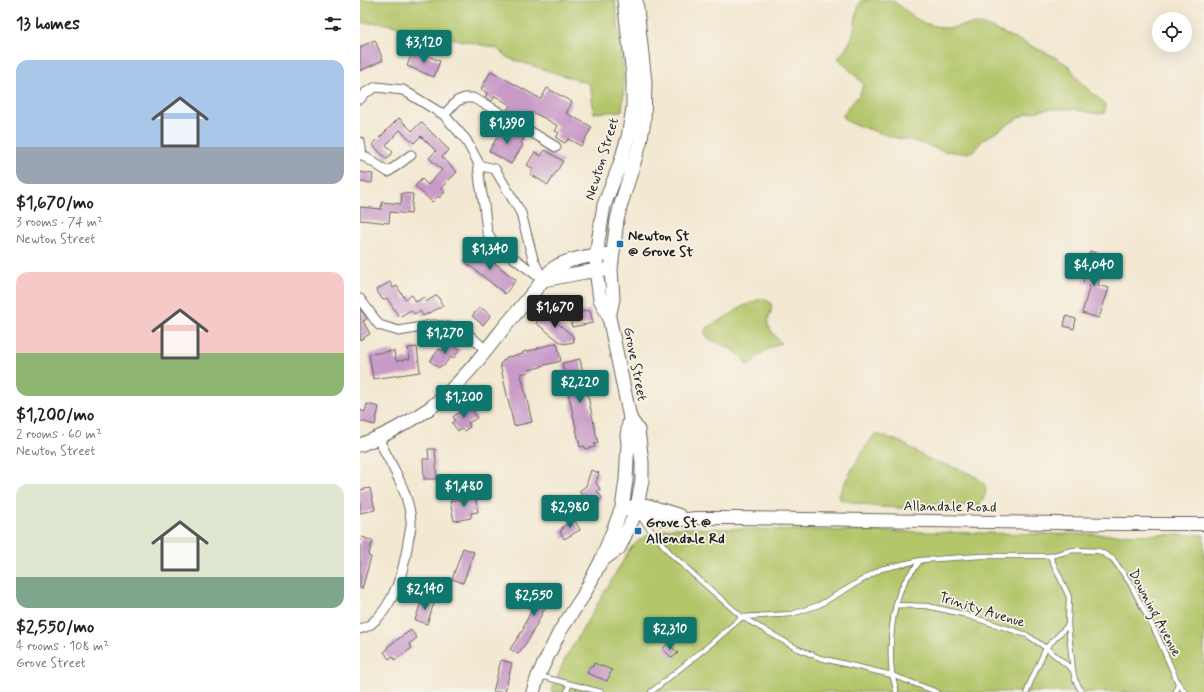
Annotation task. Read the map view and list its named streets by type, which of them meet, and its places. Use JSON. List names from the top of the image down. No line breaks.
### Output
{"streets":{"main road":["Newton Street","Grove Street"],"street":["Allandale Road"],"lane":["Trinity Avenue","Downing Avenue"]},"crossings":[["Newton Street","Grove Street"],["Grove Street","Allandale Road"]],"places":{"transit":["Newton St @ Grove St","Grove St @ Allendale Rd"]},"page":{"heading":"13 homes","price":["$3,120","$1,390","$1,340","$4,040","$1,670","$1,270","$2,220","$1,200","$1,480","$2,980","$2,140","$2,550","$2,310"],"list":[{"name":"$1,670/mo","note":"3 rooms · 74 m² · Newton Street"},{"name":"$1,200/mo","note":"2 rooms · 60 m² · Newton Street"},{"name":"$2,550/mo","note":"4 rooms · 108 m² · Grove Street"}]}}
